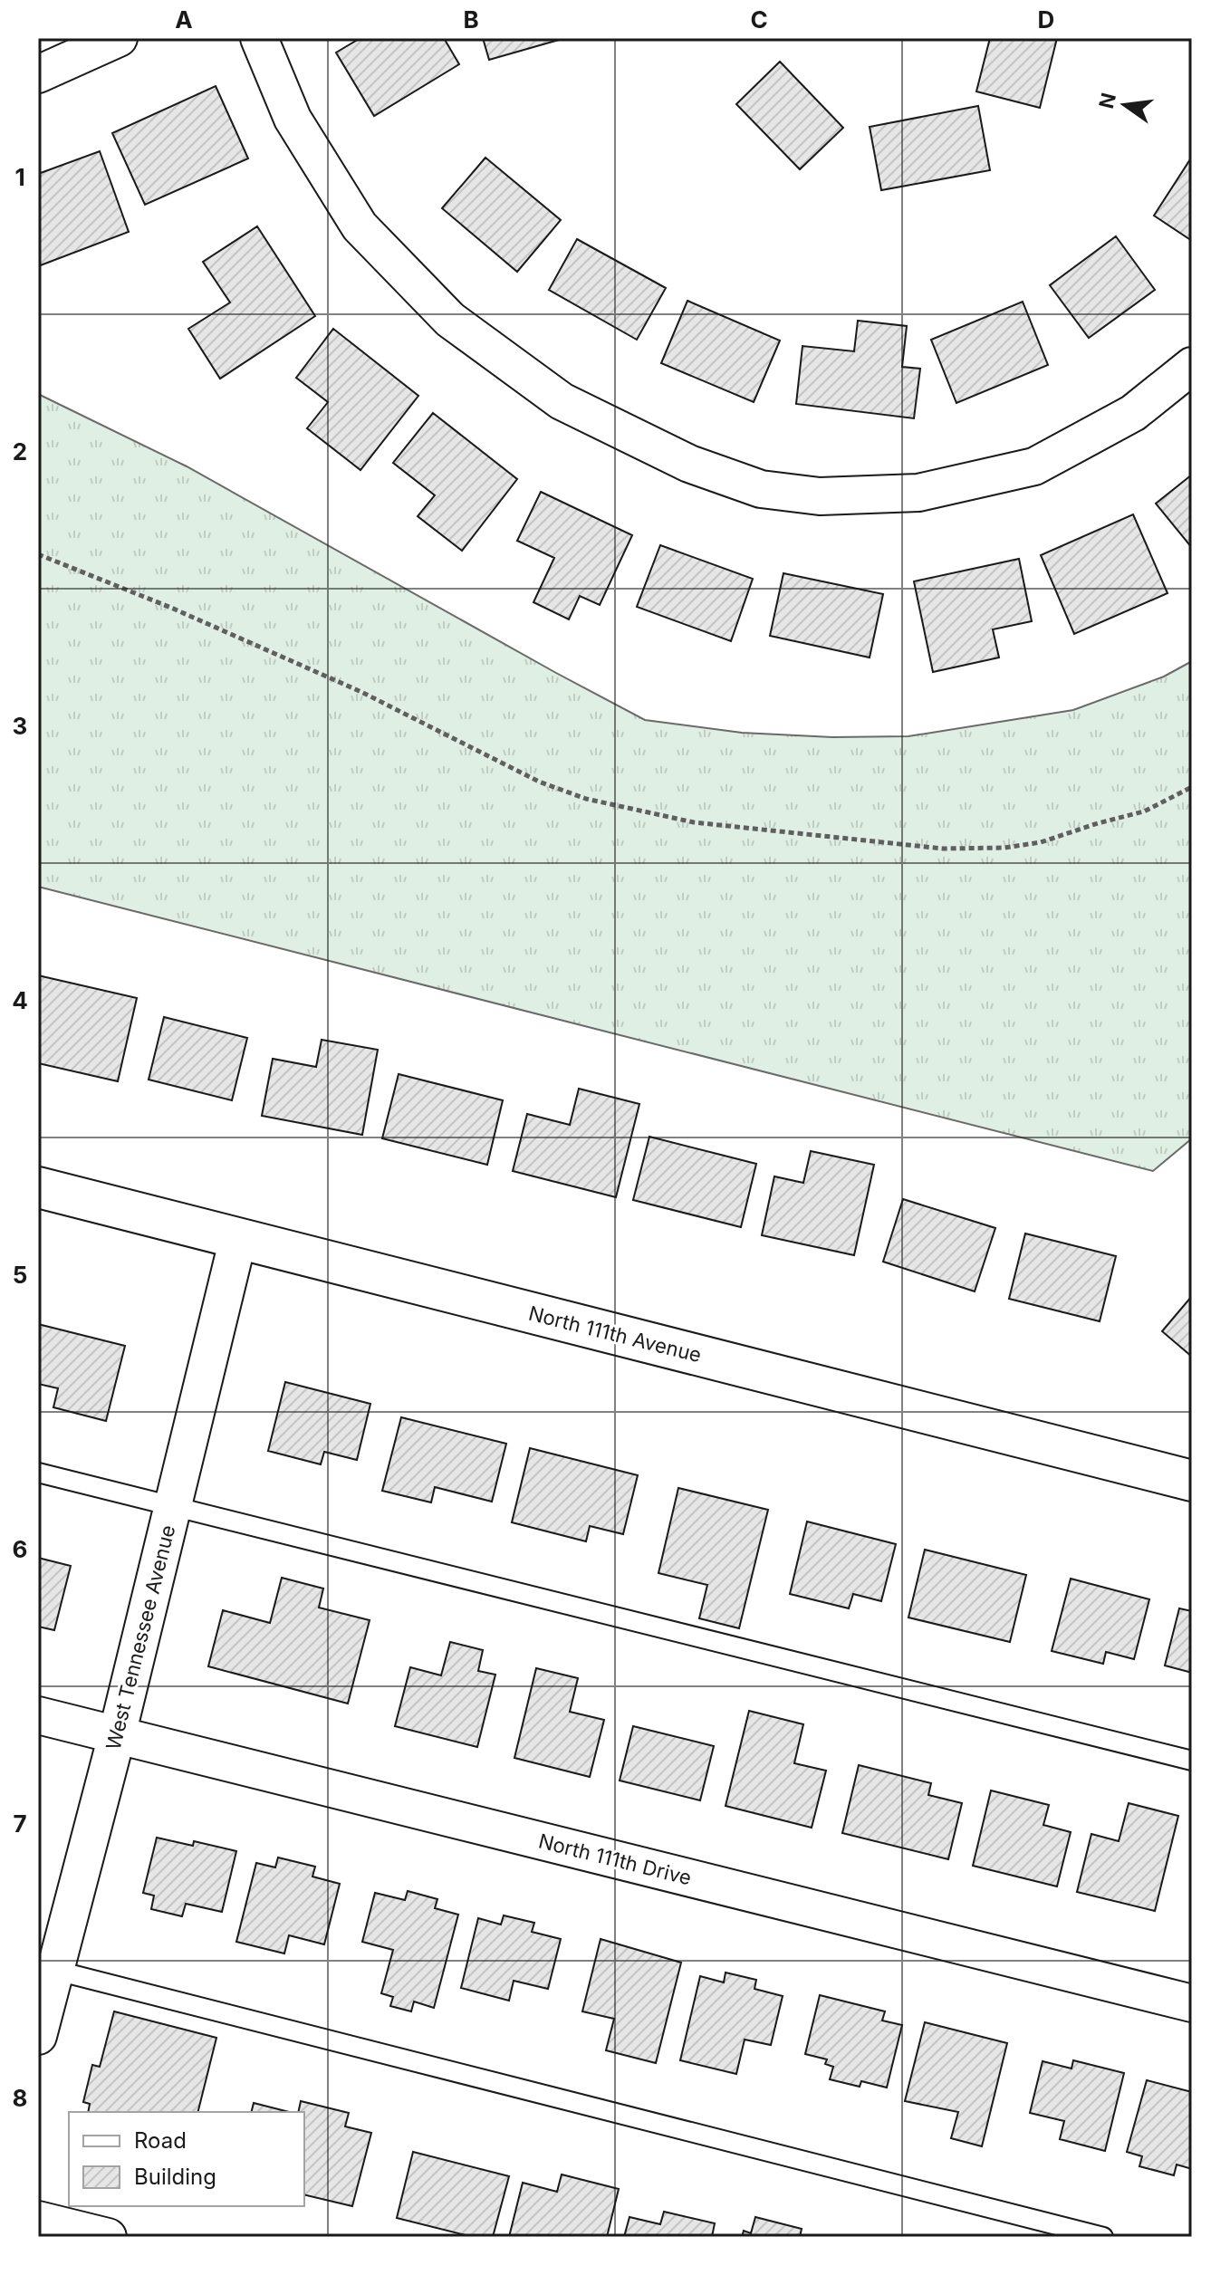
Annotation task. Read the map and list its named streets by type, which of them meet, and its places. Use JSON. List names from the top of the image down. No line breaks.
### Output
{"streets":{"street":["North 111th Avenue","West Tennessee Avenue","North 111th Drive"]},"crossings":[["North 111th Avenue","West Tennessee Avenue"],["West Tennessee Avenue","North 111th Drive"]],"legend":["Road","Building"],"north":"left","grid":{"columns":["A","B","C","D"],"rows":["1","2","3","4","5","6","7","8"]}}
